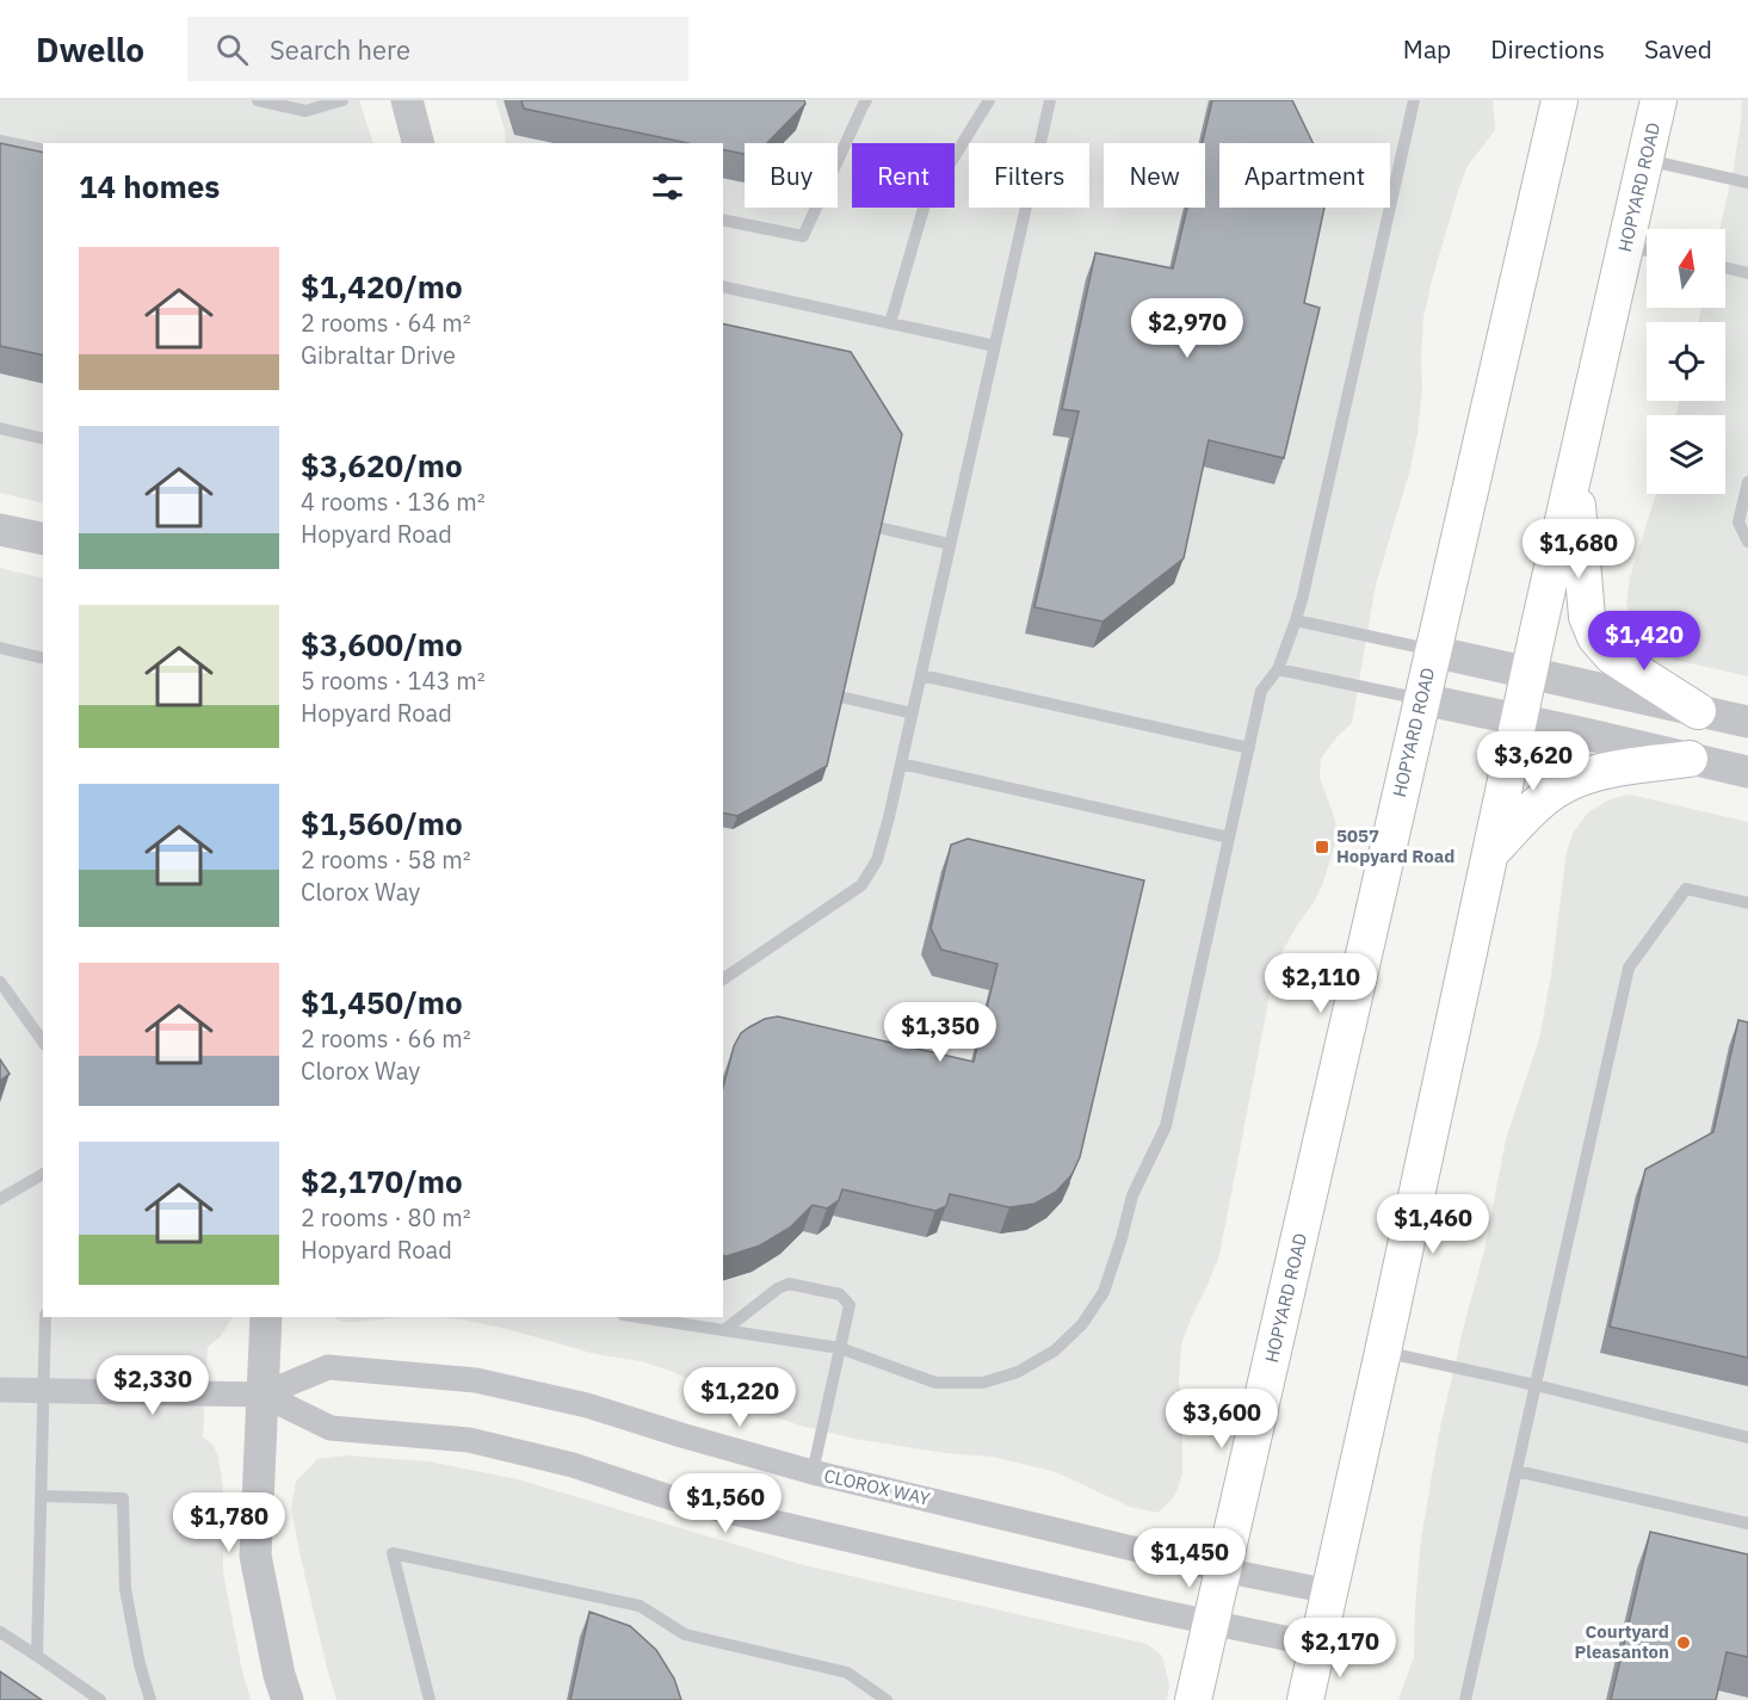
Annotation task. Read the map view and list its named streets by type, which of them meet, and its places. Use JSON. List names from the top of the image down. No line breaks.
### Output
{"streets":{"main road":["HOPYARD ROAD"],"street":["CLOROX WAY"]},"crossings":[["HOPYARD ROAD","CLOROX WAY"]],"places":{"transit":["5057 Hopyard Road"],"other":["Courtyard Pleasanton"]},"north":"top","page":{"header":"Dwello","search":"Search here","nav":["Map","Directions","Saved"],"chip":["Buy","Rent","Filters","New","Apartment"],"heading":"14 homes","list":[{"name":"$1,420/mo","note":"2 rooms · 64 m² · Gibraltar Drive"},{"name":"$3,620/mo","note":"4 rooms · 136 m² · Hopyard Road"},{"name":"$3,600/mo","note":"5 rooms · 143 m² · Hopyard Road"},{"name":"$1,560/mo","note":"2 rooms · 58 m² · Clorox Way"},{"name":"$1,450/mo","note":"2 rooms · 66 m² · Clorox Way"},{"name":"$2,170/mo","note":"2 rooms · 80 m² · Hopyard Road"}],"price":["$2,970","$1,680","$1,420","$3,620","$2,110","$1,350","$1,460","$2,330","$1,220","$3,600","$1,560","$1,780","$1,450","$2,170"]}}
